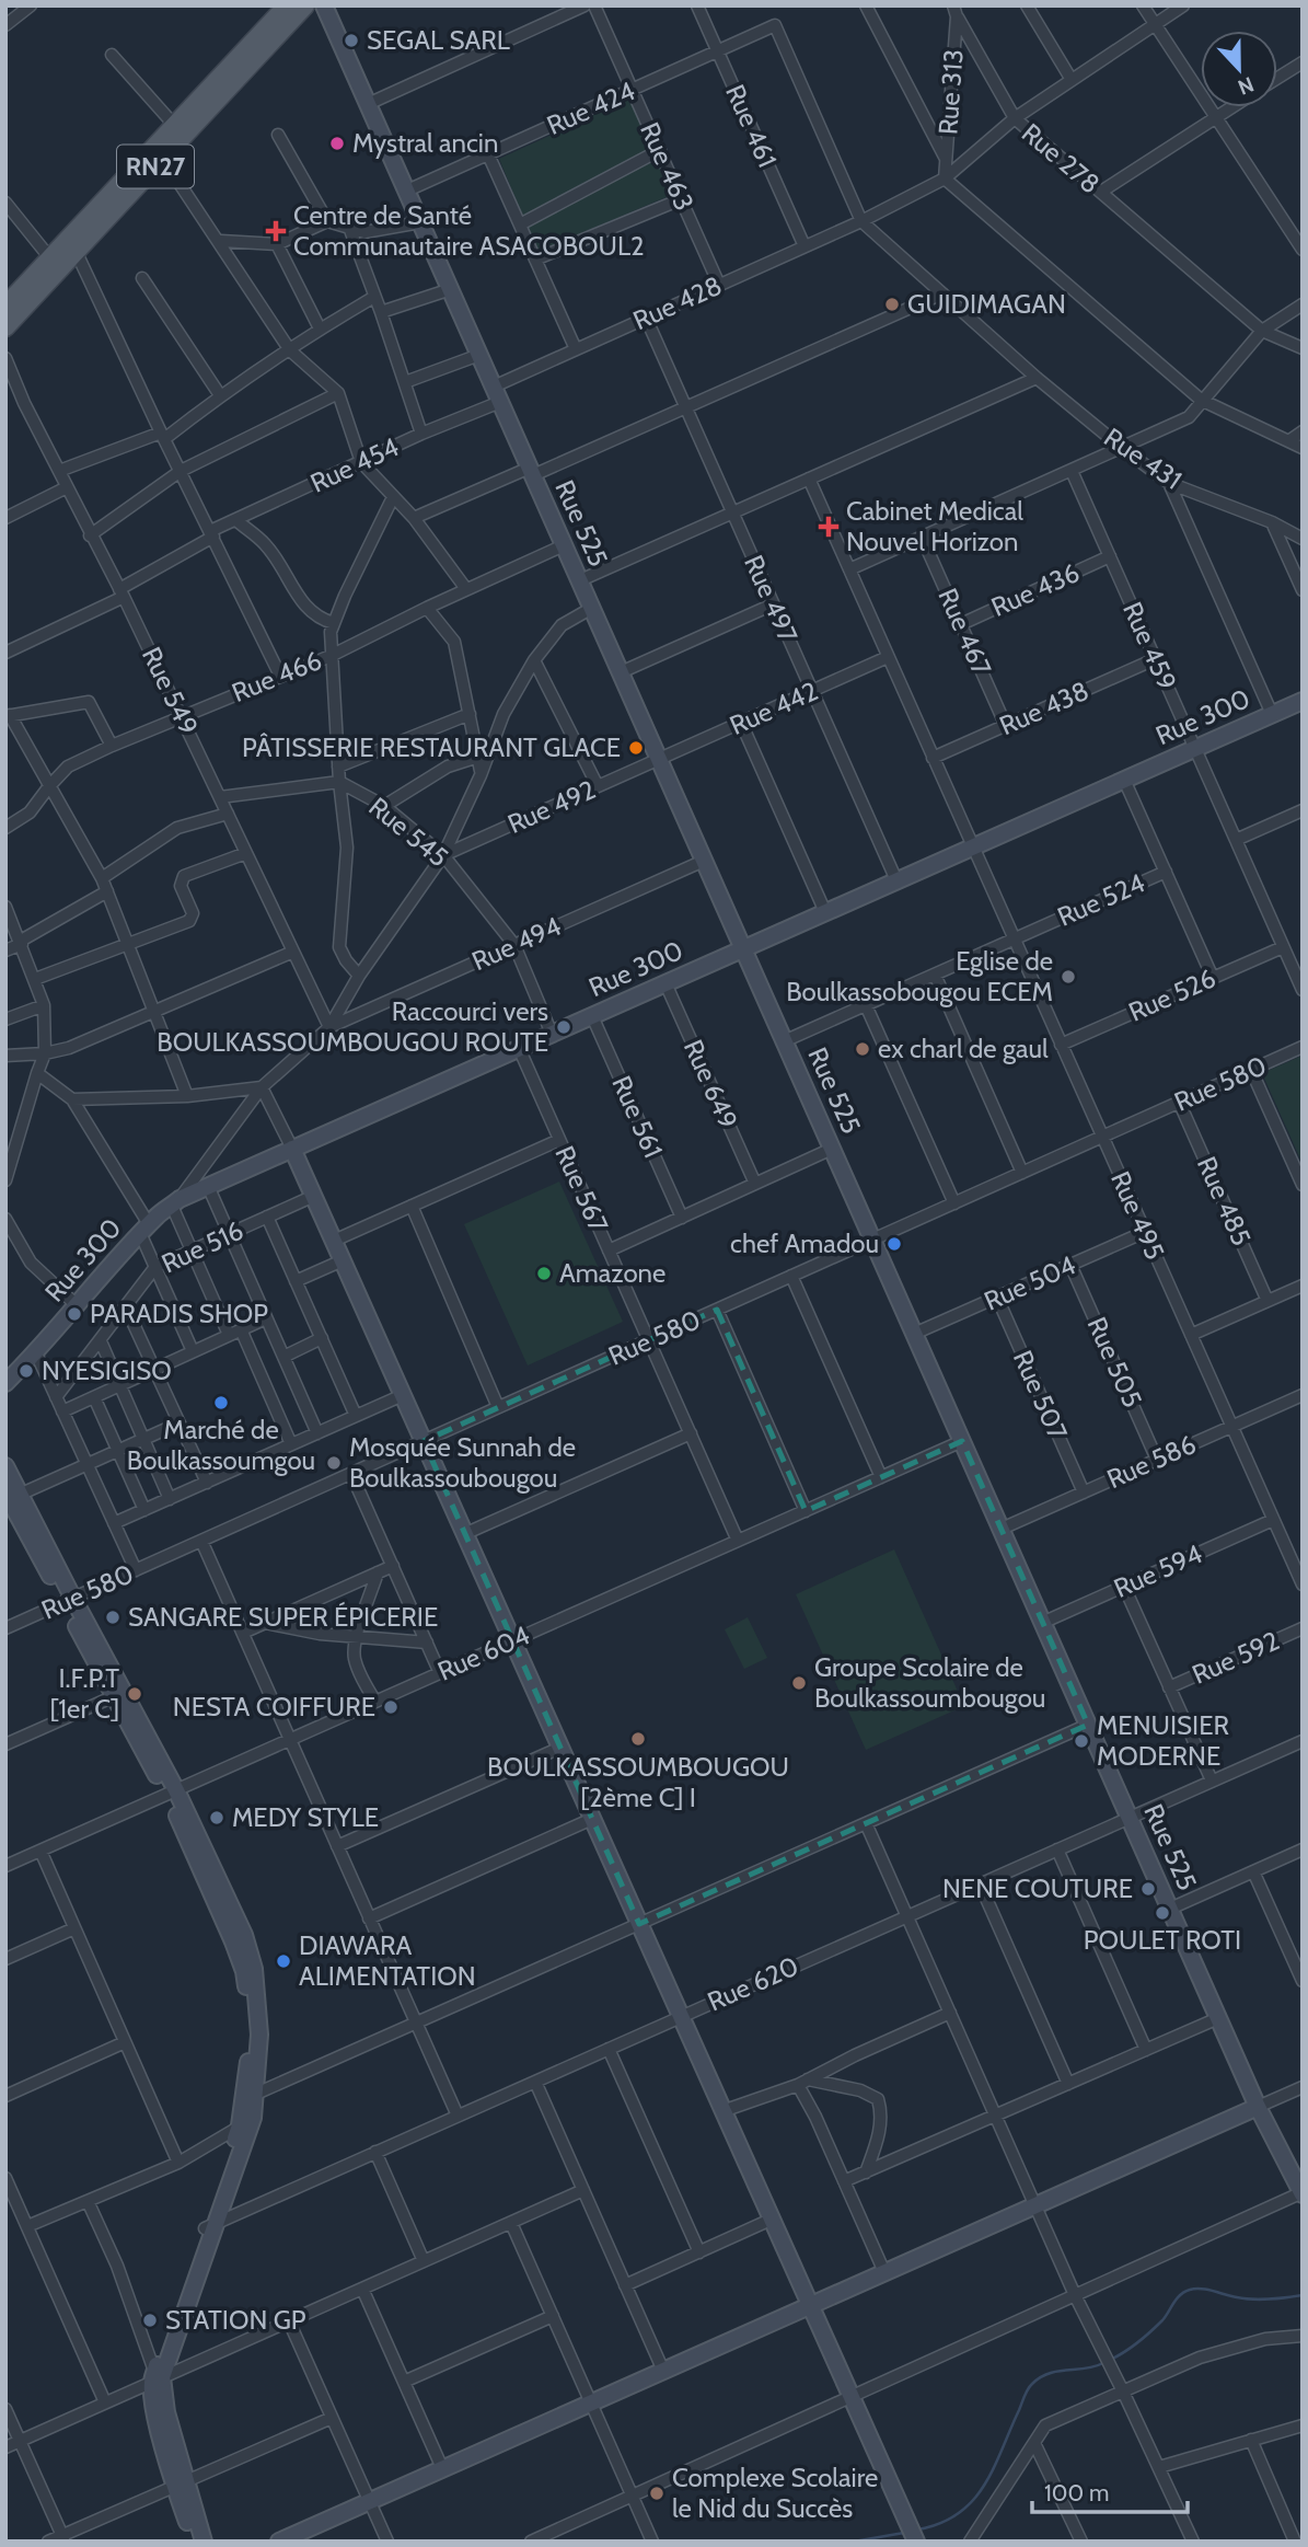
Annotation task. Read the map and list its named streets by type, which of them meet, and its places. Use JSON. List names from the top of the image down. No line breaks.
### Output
{"streets":{"main road":["RN27"],"street":["Rue 313","Rue 424","Rue 461","Rue 278","Rue 463","Rue 428","Rue 431","Rue 454","Rue 525","Rue 436","Rue 497","Rue 467","Rue 459","Rue 466","Rue 549","Rue 442","Rue 438","Rue 300","Rue 492","Rue 545","Rue 524","Rue 494","Rue 526","Rue 649","Rue 580","Rue 561","Rue 567","Rue 485","Rue 495","Rue 516","Rue 504","Rue 505","Rue 507","Rue 586","Rue 594","Rue 604","Rue 592","Rue 620"]},"crossings":[["Rue 313","Rue 428"],["Rue 424","Rue 461"],["Rue 424","Rue 463"],["Rue 424","Rue 428"],["Rue 424","Rue 431"],["Rue 424","Rue 525"],["Rue 461","Rue 428"],["Rue 278","Rue 428"],["Rue 463","Rue 428"],["Rue 428","Rue 431"],["Rue 428","Rue 454"],["Rue 428","Rue 525"],["Rue 428","Rue 497"],["Rue 454","Rue 525"],["Rue 454","Rue 549"],["Rue 525","Rue 466"],["Rue 525","Rue 442"],["Rue 525","Rue 300"],["Rue 525","Rue 492"],["Rue 525","Rue 524"],["Rue 525","Rue 494"],["Rue 525","Rue 580"],["Rue 525","Rue 504"],["Rue 525","Rue 586"],["Rue 525","Rue 594"],["Rue 525","Rue 604"],["Rue 525","Rue 620"],["Rue 436","Rue 467"],["Rue 436","Rue 459"],["Rue 497","Rue 442"],["Rue 497","Rue 300"],["Rue 467","Rue 438"],["Rue 459","Rue 438"],["Rue 459","Rue 300"],["Rue 459","Rue 526"],["Rue 466","Rue 549"],["Rue 549","Rue 545"],["Rue 549","Rue 494"],["Rue 442","Rue 492"],["Rue 442","Rue 495"],["Rue 438","Rue 495"],["Rue 300","Rue 545"],["Rue 300","Rue 649"],["Rue 300","Rue 561"],["Rue 300","Rue 567"],["Rue 300","Rue 495"],["Rue 492","Rue 545"],["Rue 545","Rue 494"],["Rue 524","Rue 495"],["Rue 526","Rue 495"],["Rue 580","Rue 567"],["Rue 580","Rue 485"],["Rue 580","Rue 495"],["Rue 567","Rue 604"],["Rue 495","Rue 504"],["Rue 495","Rue 586"],["Rue 495","Rue 594"],["Rue 504","Rue 505"],["Rue 504","Rue 507"],["Rue 505","Rue 586"],["Rue 507","Rue 586"]],"places":{"other":["SEGAL SARL","Mystral ancin","GUIDIMAGAN","PÂTISSERIE RESTAURANT GLACE","Eglise de Boulkassobougou ECEM","Raccourci vers BOULKASSOUMBOUGOU ROUTE","ex charl de gaul","chef Amadou","Amazone","PARADIS SHOP","NYESIGISO","Marché de Boulkassoumgou","Mosquée Sunnah de Boulkassoubougou","SANGARE SUPER ÉPICERIE","Groupe Scolaire de Boulkassoumbougou","I.F.P.T [1er C]","NESTA COIFFURE","BOULKASSOUMBOUGOU [2ème C] I","MENUISIER MODERNE","MEDY STYLE","NENE COUTURE","POULET ROTI","DIAWARA ALIMENTATION","STATION GP","Complexe Scolaire le Nid du Succès"],"health":["Centre de Santé Communautaire ASACOBOUL2","Cabinet Medical Nouvel Horizon"]},"scale_bar":"100 m","north":"bottom"}
